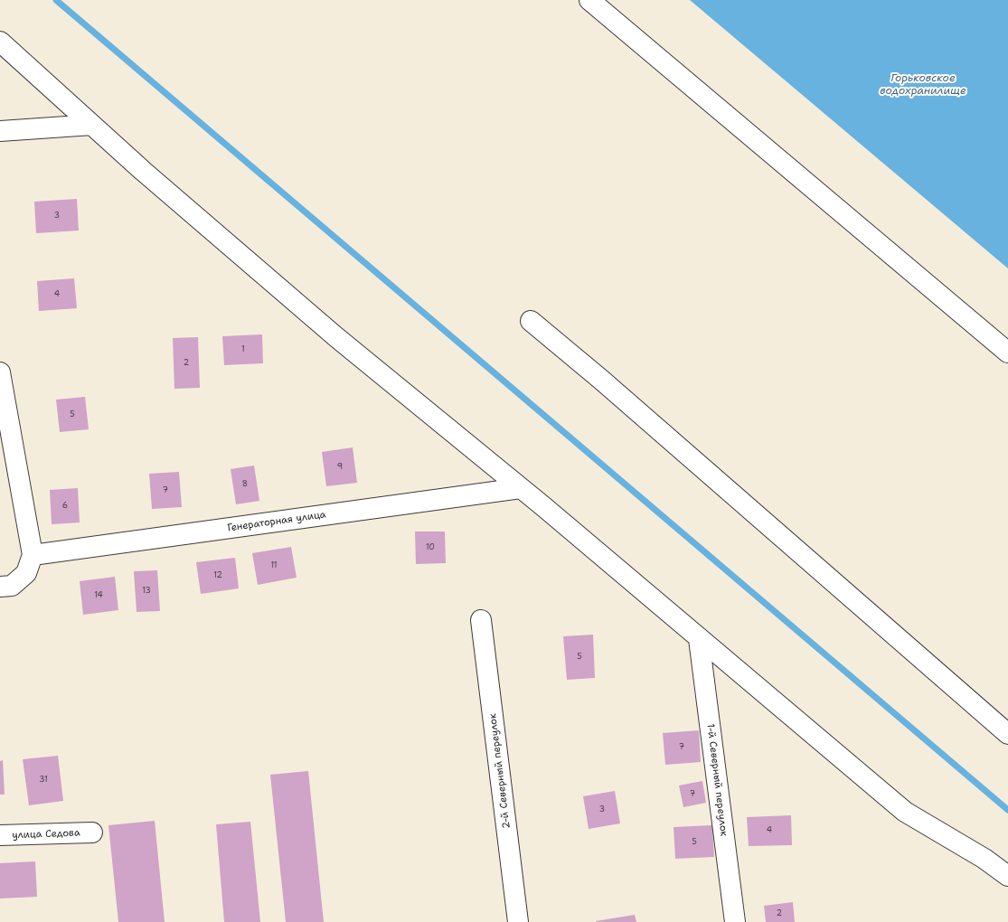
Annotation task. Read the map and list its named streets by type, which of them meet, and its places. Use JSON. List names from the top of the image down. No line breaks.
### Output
{"streets":{"street":["Генераторная улица","2-й Северный переулок","1-й Северный переулок","улица Седова"]},"water":["Горьковское водохранилище"],"house_numbers":["3","4","1","2","5","9","8","7","6","10","11","12","13","14","5","7","31","7","3","4","5","2"]}
